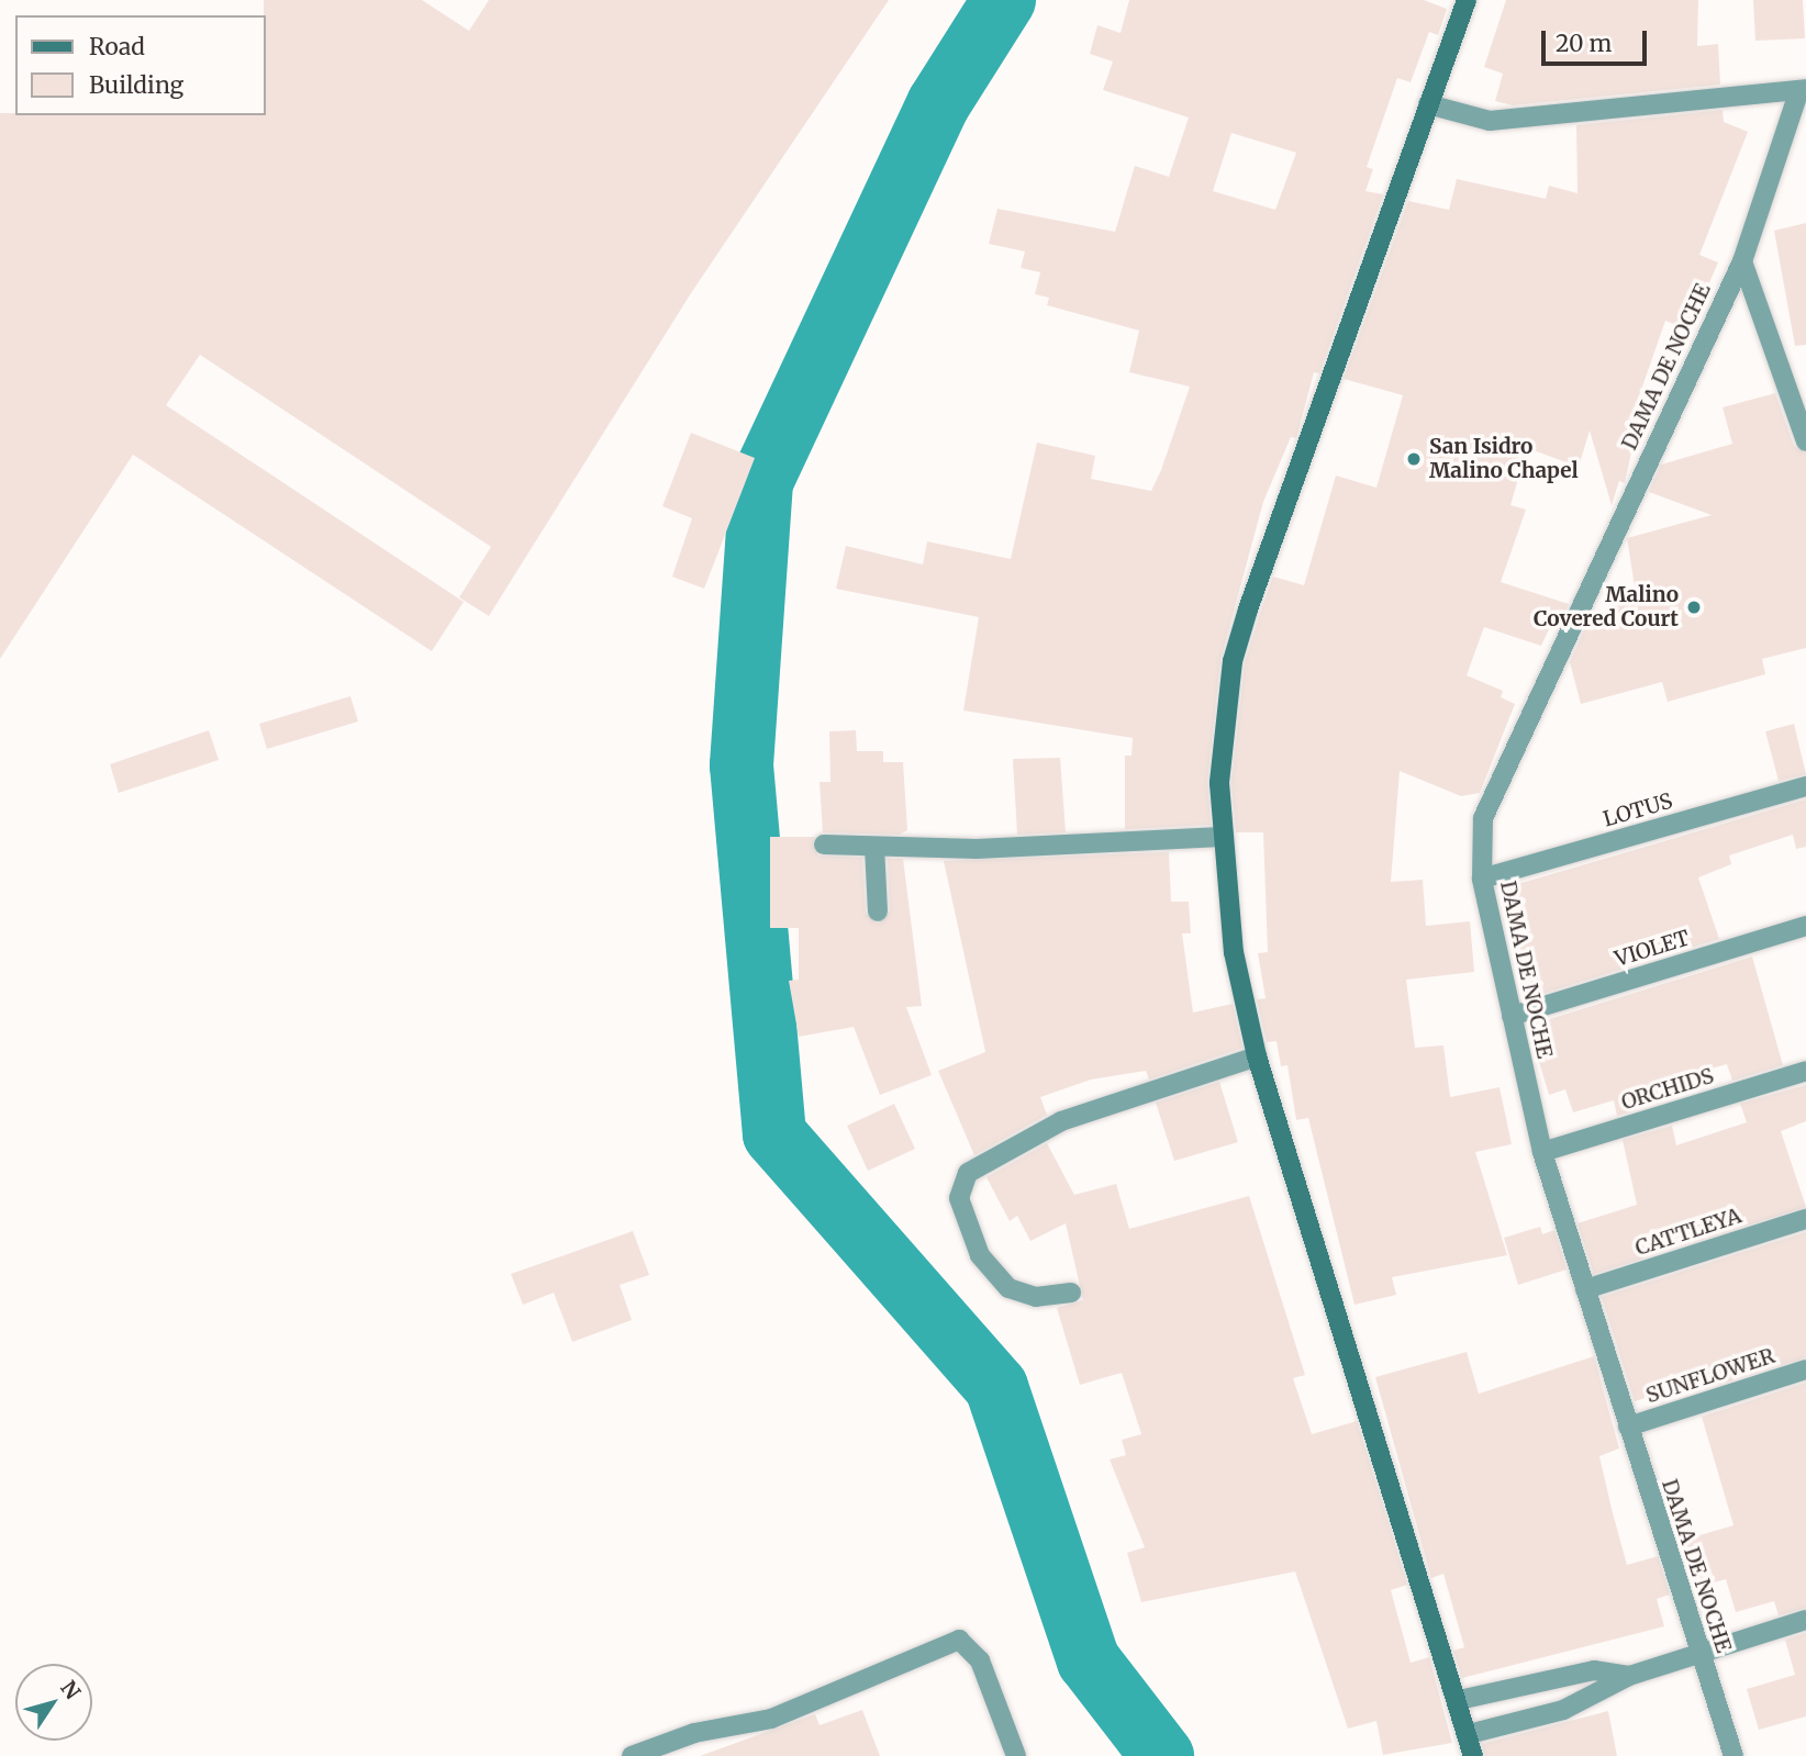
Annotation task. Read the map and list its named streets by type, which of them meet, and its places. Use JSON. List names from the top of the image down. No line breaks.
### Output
{"streets":{"street":["DAMA DE NOCHE","LOTUS","VIOLET","ORCHIDS","CATTLEYA","SUNFLOWER"]},"crossings":[["DAMA DE NOCHE","LOTUS"],["DAMA DE NOCHE","VIOLET"],["DAMA DE NOCHE","ORCHIDS"],["DAMA DE NOCHE","CATTLEYA"],["DAMA DE NOCHE","SUNFLOWER"]],"places":["San Isidro Malino Chapel","Malino Covered Court"],"legend":["Road","Building"],"scale_bar":"20 m","north":"top right"}
